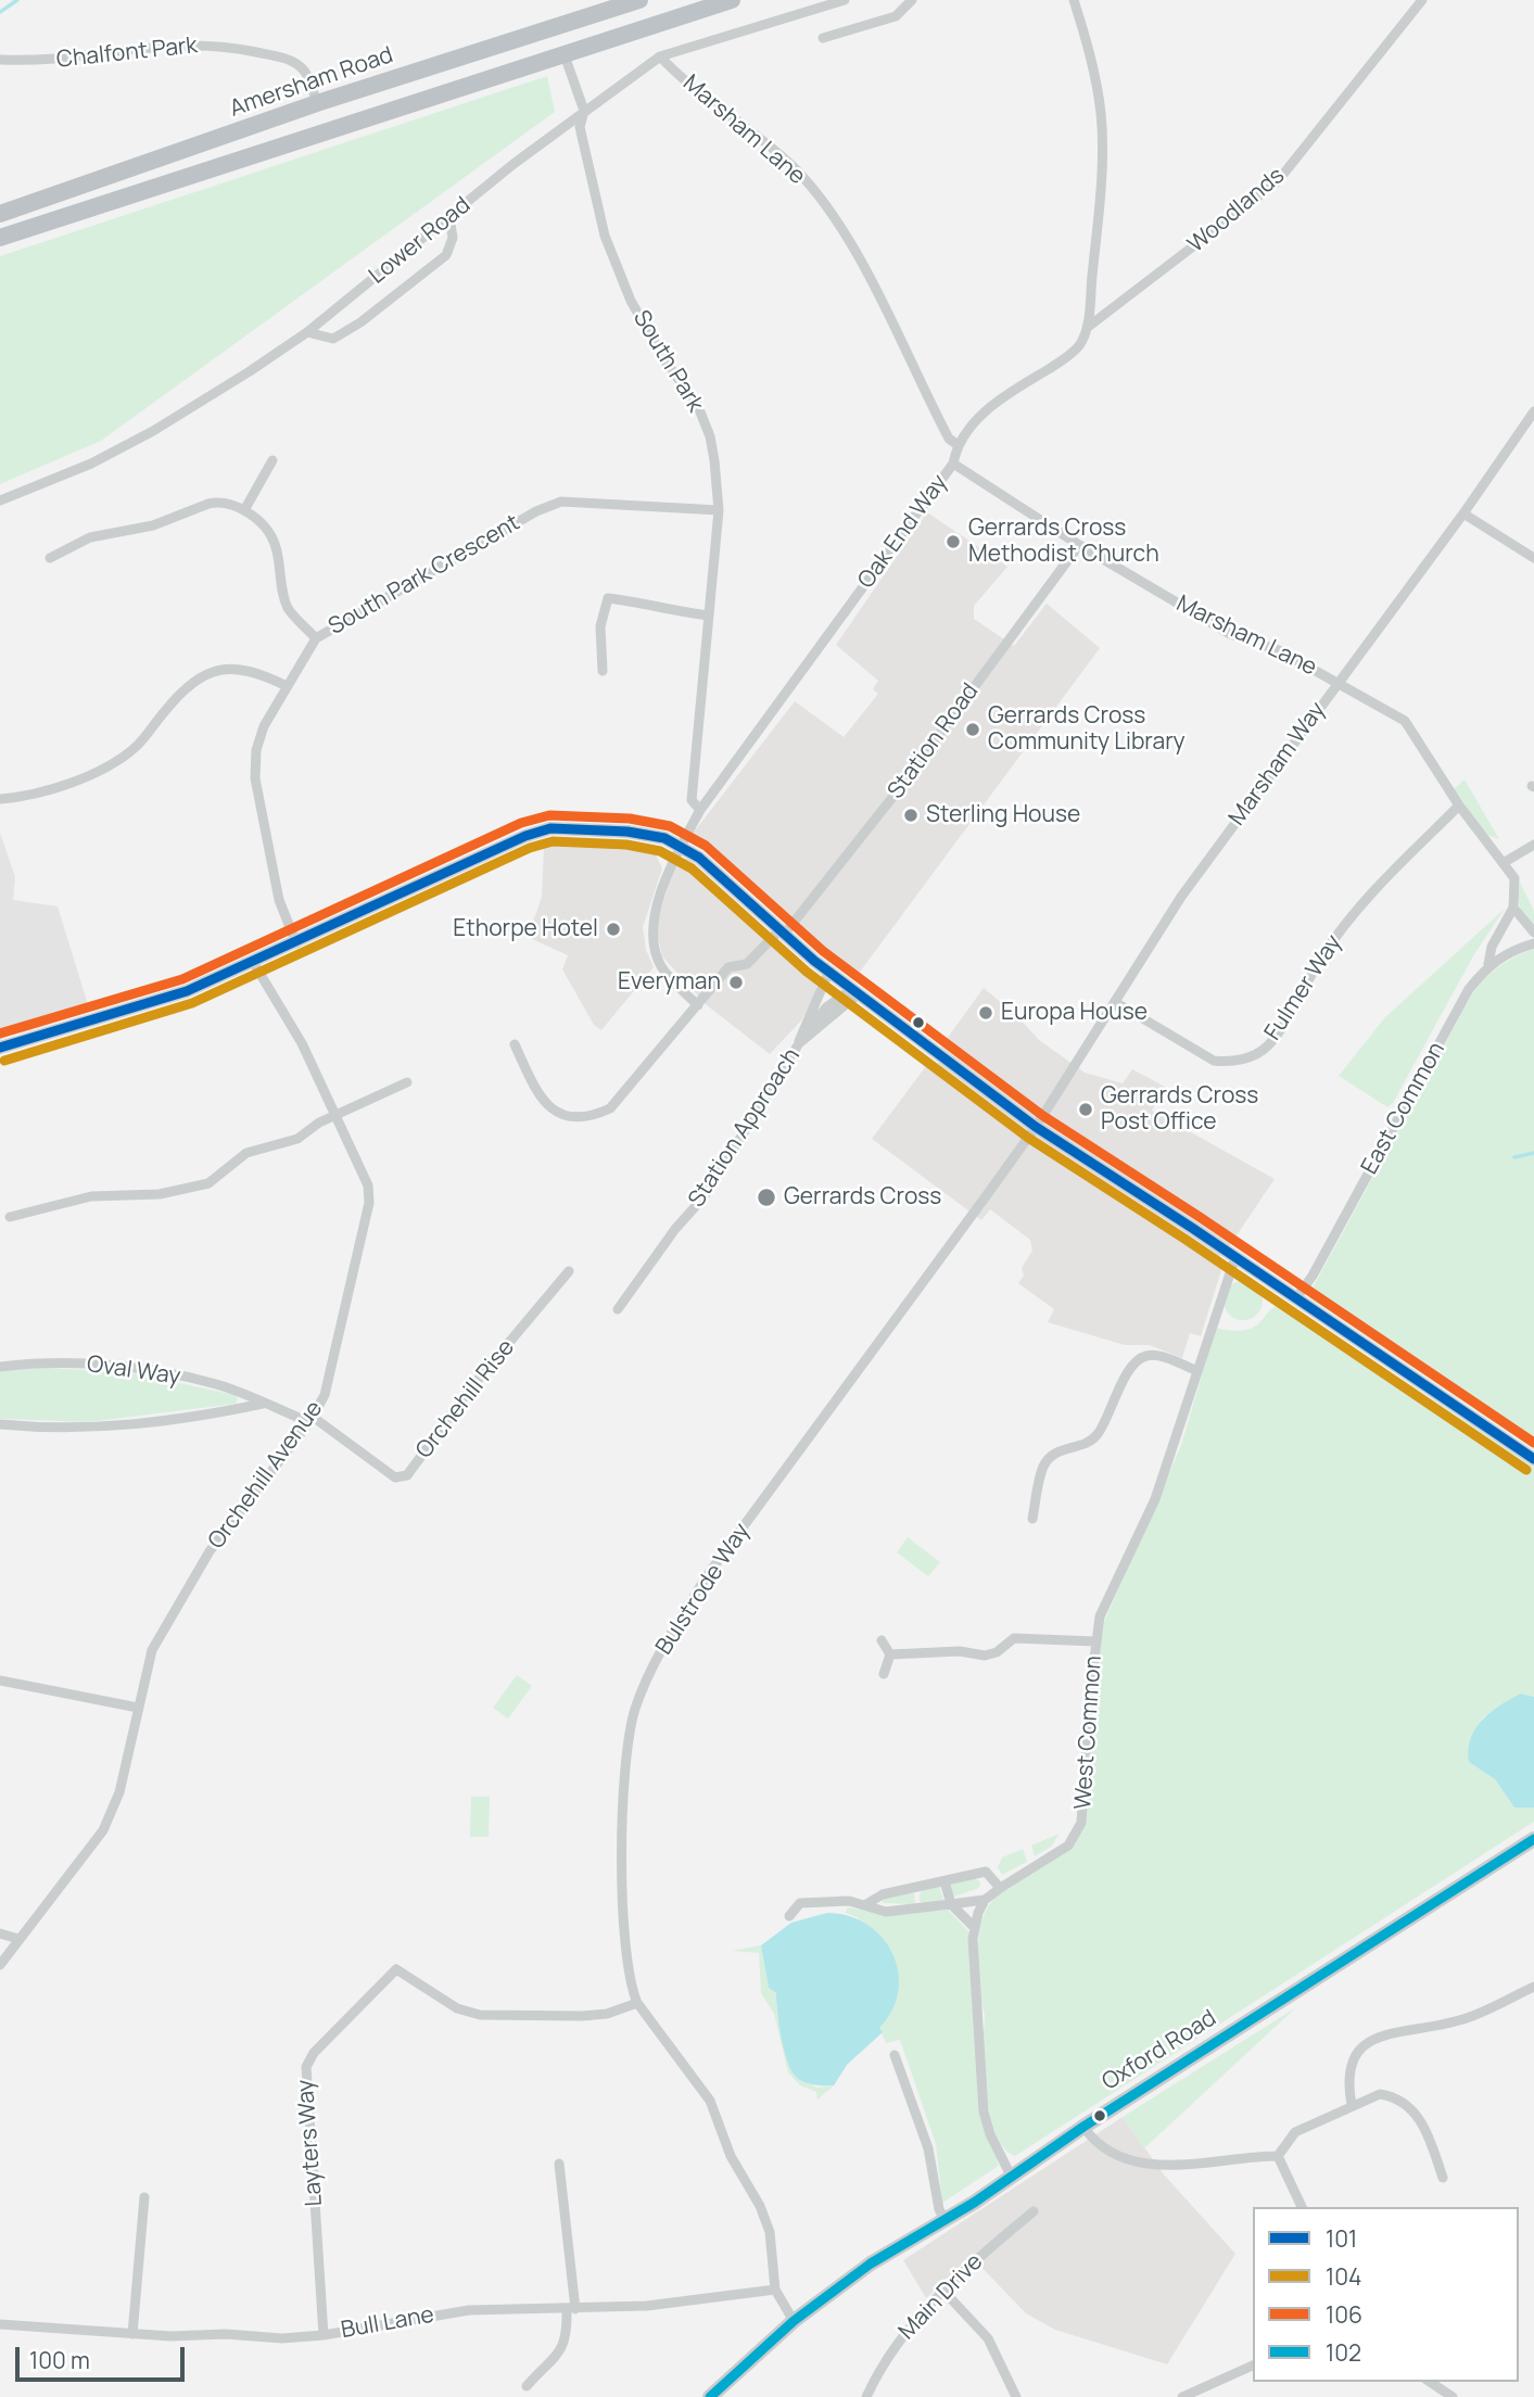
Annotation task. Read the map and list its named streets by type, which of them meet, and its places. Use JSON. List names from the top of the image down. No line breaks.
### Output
{"streets":{"highway":["Amersham Road"],"main road":["Oxford Road"],"street":["Chalfont Park","Marsham Lane","Woodlands","Lower Road","South Park","Oak End Way","South Park Crescent","Station Road","Marsham Way","Fulmer Way","East Common","Station Approach","Oval Way","Orchehill Rise","Orchehill Avenue","Bulstrode Way","West Common","Layters Way","Main Drive","Bull Lane"]},"crossings":[["Chalfont Park","Amersham Road"],["Marsham Lane","Lower Road"],["Marsham Lane","Oak End Way"],["Marsham Lane","Station Road"],["Marsham Lane","Marsham Way"],["Marsham Lane","Fulmer Way"],["Lower Road","South Park"],["South Park","Oak End Way"],["South Park","South Park Crescent"],["Oak End Way","Station Road"],["Marsham Way","Fulmer Way"],["Marsham Way","Bulstrode Way"],["Oval Way","Orchehill Rise"],["Oval Way","Orchehill Avenue"],["Orchehill Rise","Orchehill Avenue"],["Bulstrode Way","Oxford Road"],["Bulstrode Way","Layters Way"],["Bulstrode Way","Bull Lane"],["Layters Way","Bull Lane"]],"places":["Gerrards Cross Methodist Church","Gerrards Cross Community Library","Sterling House","Ethorpe Hotel","Everyman","Europa House","Gerrards Cross Post Office","Gerrards Cross"],"lines":["transit line 106","transit line 101","transit line 104","transit line 102"],"legend":["101","104","106","102"],"scale_bar":"100 m"}
